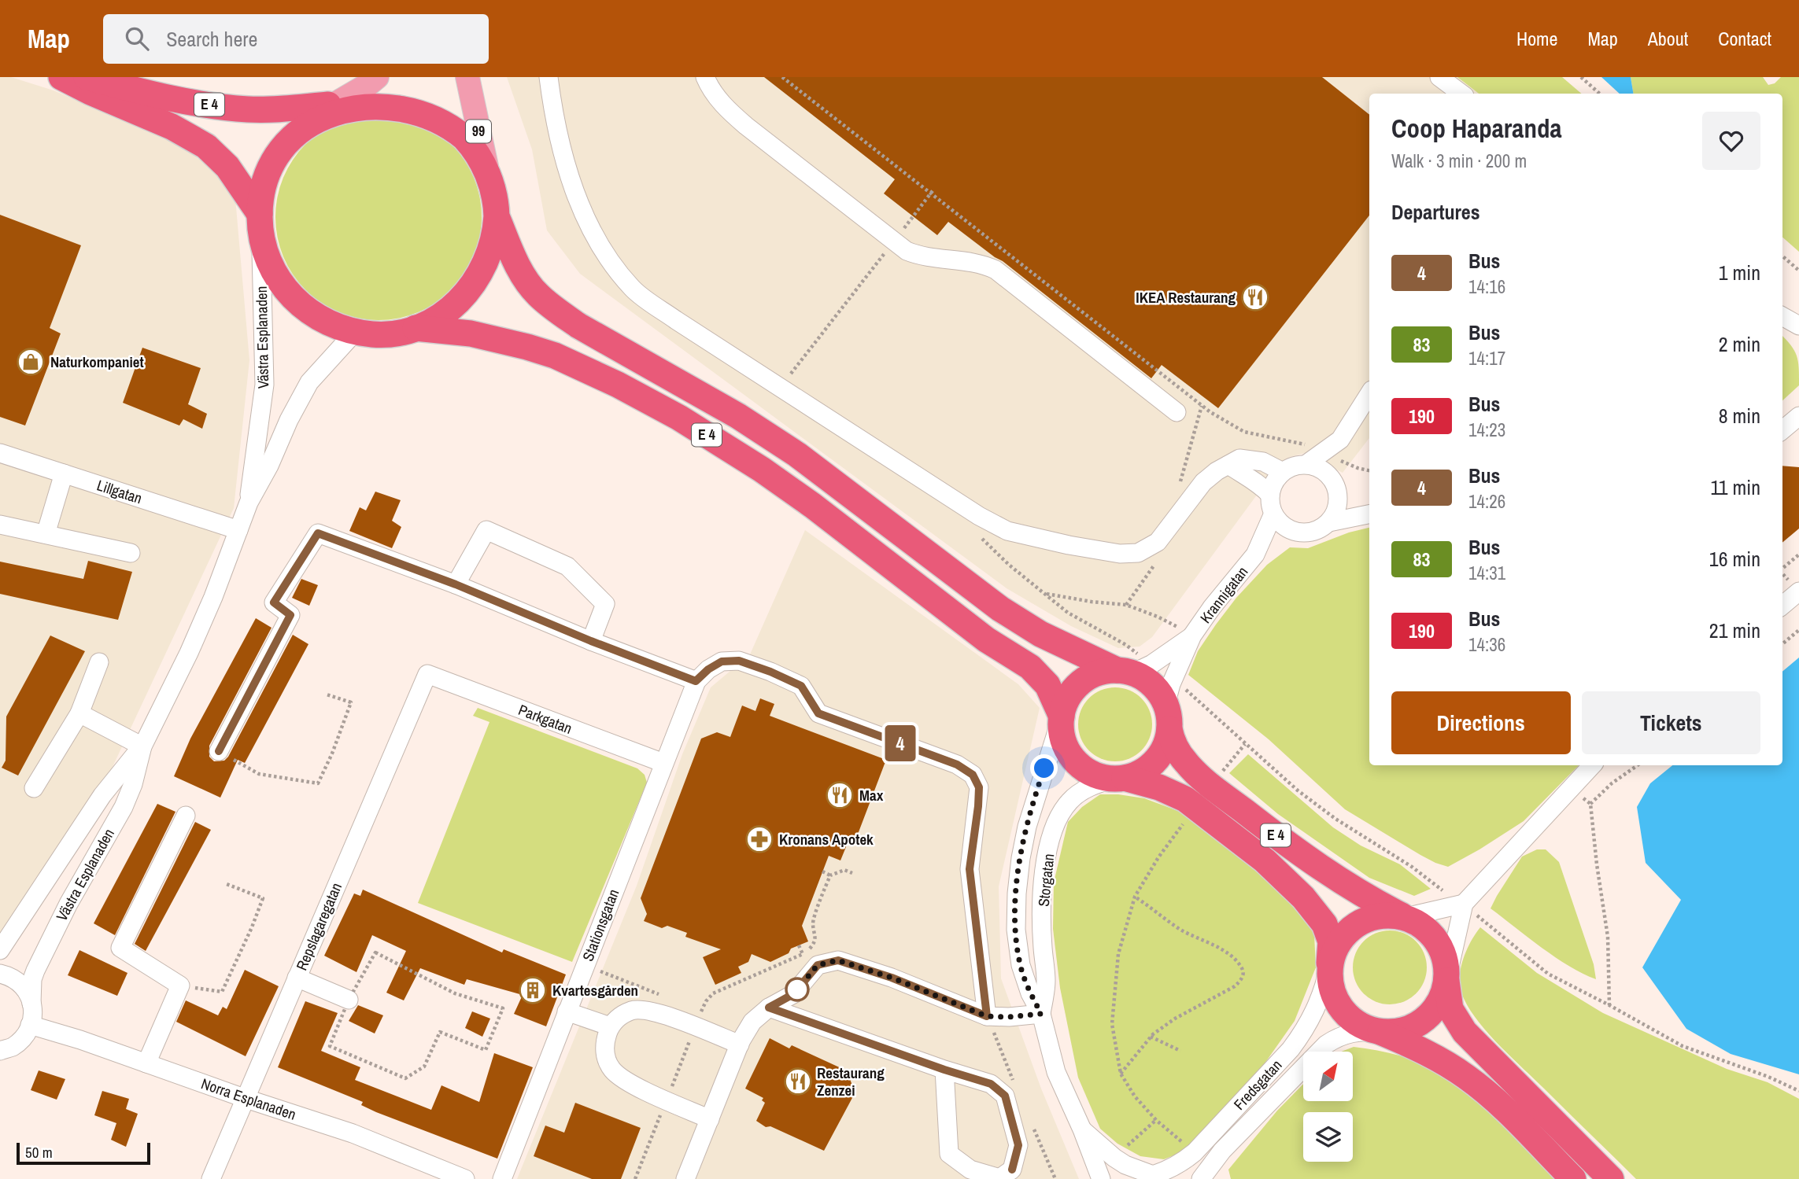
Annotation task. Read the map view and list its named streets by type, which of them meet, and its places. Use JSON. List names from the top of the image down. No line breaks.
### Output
{"streets":{"highway":["E 4"],"main road":["99"],"street":["Västra Esplanaden","Lillgatan","Krannigatan","Parkgatan","Storgatan","Stationsgatan","Repslagaregatan","Fredsgatan","Norra Esplanaden"]},"crossings":[["E 4","99"],["E 4","Västra Esplanaden"],["E 4","Krannigatan"],["E 4","Storgatan"],["E 4","Fredsgatan"],["Västra Esplanaden","Lillgatan"],["Västra Esplanaden","Norra Esplanaden"],["Krannigatan","Storgatan"],["Parkgatan","Stationsgatan"],["Parkgatan","Repslagaregatan"],["Storgatan","Fredsgatan"],["Repslagaregatan","Norra Esplanaden"]],"places":{"restaurant":["IKEA Restaurang","Max","Restaurang Zenzei"],"shop":["Naturkompaniet"],"pharmacy":["Kronans Apotek"],"building":["Kvartesgården"]},"lines":["bus line 4"],"scale_bar":"50 m","north":"top right","page":{"header":"Map","search":"Search here","nav":["Home","Map","About","Contact"],"on_map":"4","heading":[["Coop Haparanda","Walk · 3 min · 200 m"],"Departures"],"list":[{"mark":"4","name":"Bus","note":"14:16","value":"1 min"},{"mark":"83","name":"Bus","note":"14:17","value":"2 min"},{"mark":"190","name":"Bus","note":"14:23","value":"8 min"},{"mark":"4","name":"Bus","note":"14:26","value":"11 min"},{"mark":"83","name":"Bus","note":"14:31","value":"16 min"},{"mark":"190","name":"Bus","note":"14:36","value":"21 min"}],"buttons":["Directions","Tickets"],"scale":"50 m"}}
